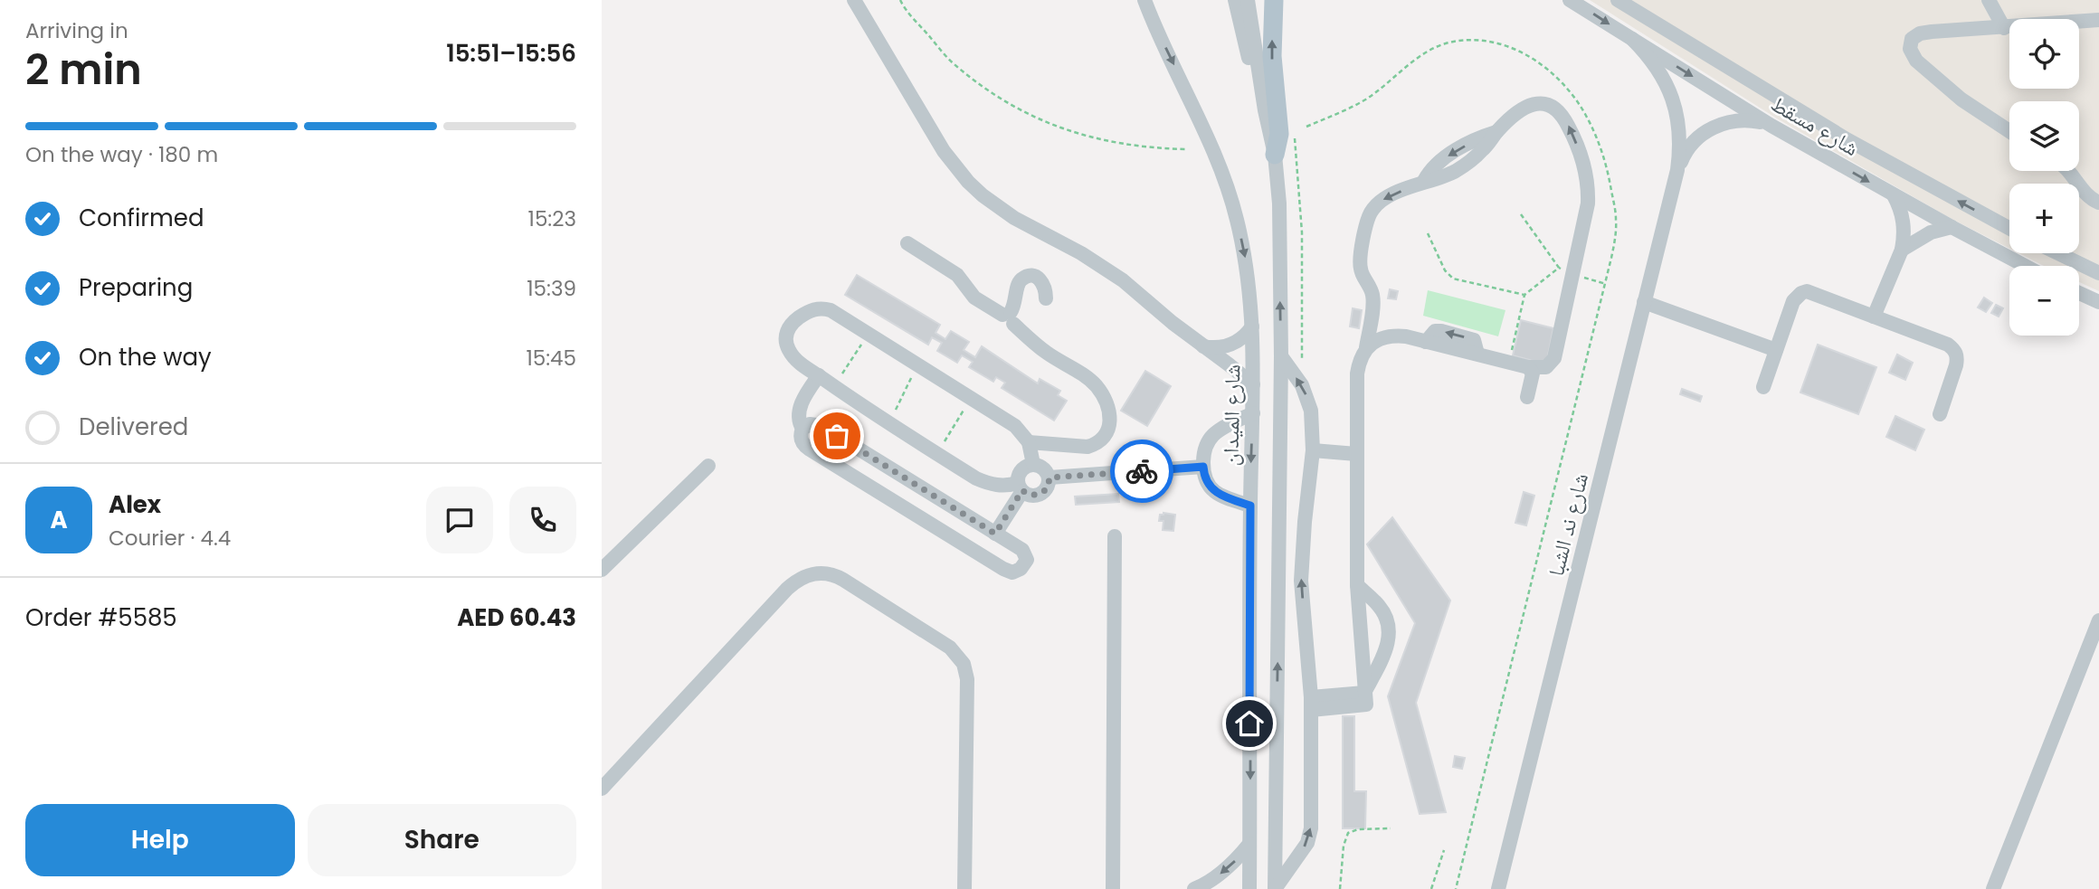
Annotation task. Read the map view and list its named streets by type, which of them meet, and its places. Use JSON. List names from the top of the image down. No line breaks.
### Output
{"streets":{"street":["شارع مسقط","شارع الميدان","شارع ند الشبا"]},"crossings":[["شارع مسقط","شارع ند الشبا"]],"page":{"heading":["2 min","Arriving in","15:51–15:56"],"panel":["Alex","Courier · 4.4","Order #5585","AED 60.43"],"map_buttons":["+","−"],"bar":"On the way · 180 m","list":[["Confirmed","15:23"],["Preparing","15:39"],["On the way","15:45"],"Delivered"],"round":"A","buttons":["Help","Share"]}}
